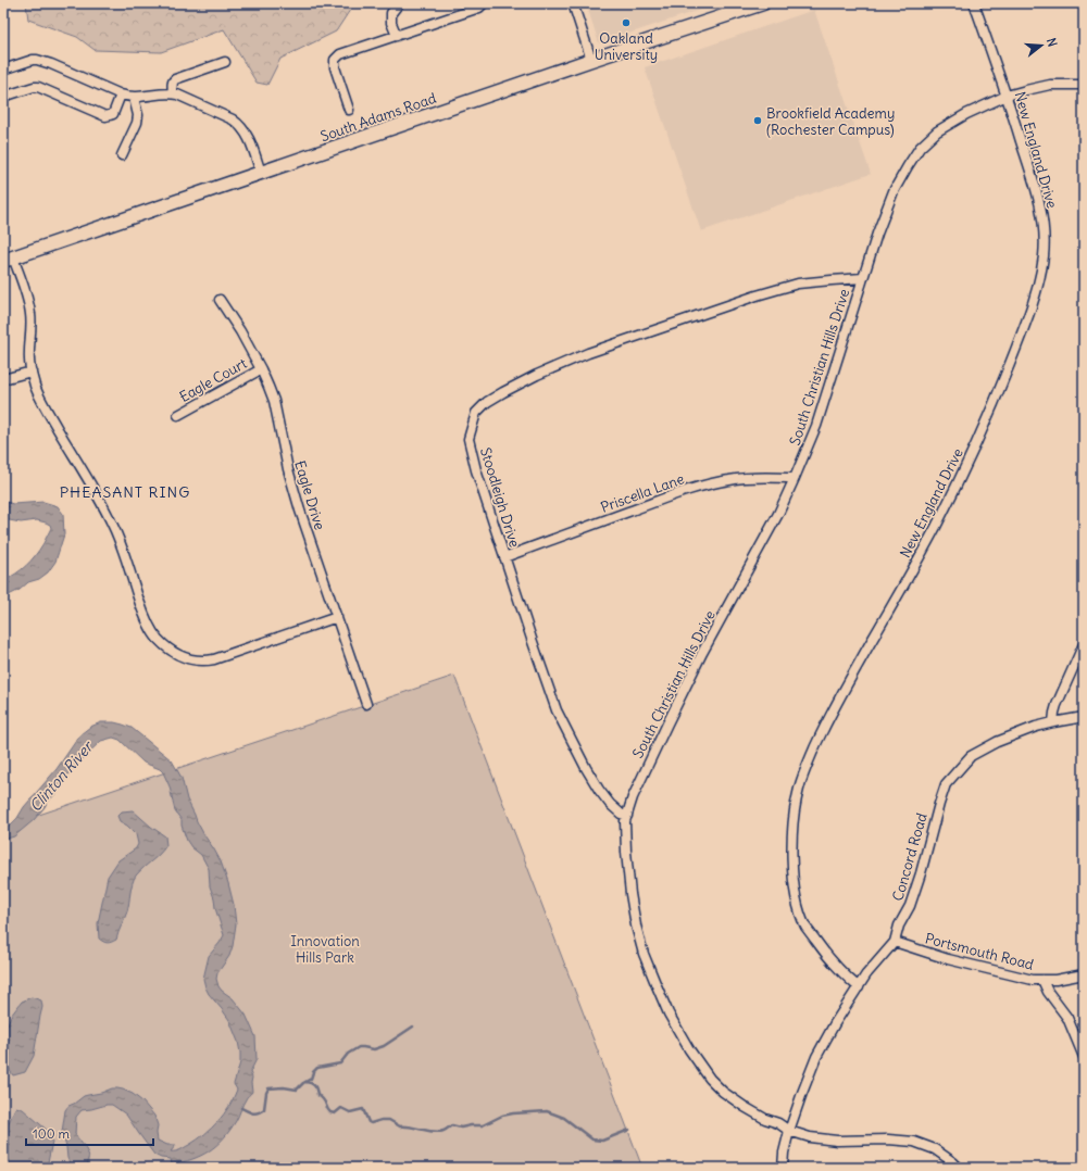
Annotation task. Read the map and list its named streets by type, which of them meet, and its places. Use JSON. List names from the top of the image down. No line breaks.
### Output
{"streets":{"main road":["South Adams Road"],"street":["New England Drive","South Christian Hills Drive","Eagle Court","Priscella Lane","Eagle Drive","Stoodleigh Drive","Concord Road","Portsmouth Road"]},"crossings":[["New England Drive","South Christian Hills Drive"],["New England Drive","Concord Road"],["South Christian Hills Drive","Priscella Lane"],["South Christian Hills Drive","Stoodleigh Drive"],["South Christian Hills Drive","Concord Road"],["Eagle Court","Eagle Drive"],["Priscella Lane","Stoodleigh Drive"],["Concord Road","Portsmouth Road"]],"districts":["PHEASANT RING"],"water":["Clinton River"],"parks":["Innovation Hills Park"],"places":["Oakland University","Brookfield Academy (Rochester Campus)"],"scale_bar":"100 m","north":"right"}
